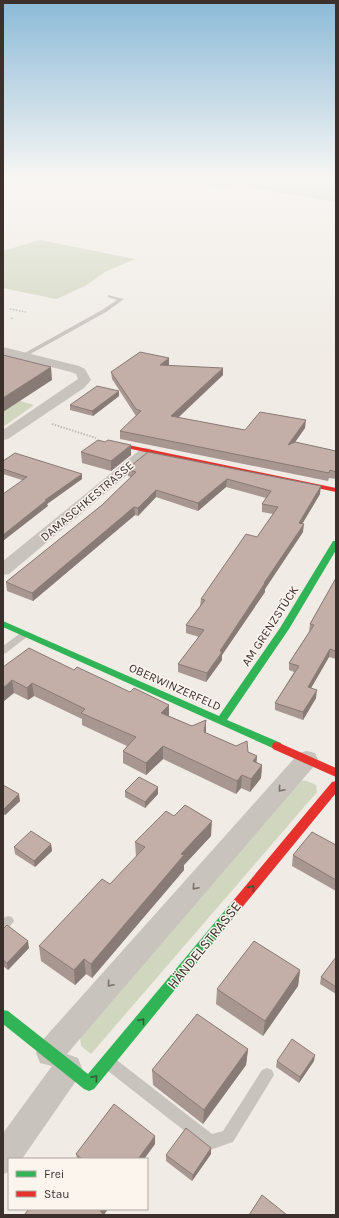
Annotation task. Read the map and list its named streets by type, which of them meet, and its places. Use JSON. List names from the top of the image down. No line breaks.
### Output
{"streets":{"street":["DAMASCHKESTRASSE","AM GRENZSTÜCK","OBERWINZERFELD","HÄNDELSTRASSE"]},"crossings":[["AM GRENZSTÜCK","OBERWINZERFELD"]],"legend":["Frei","Stau"]}
